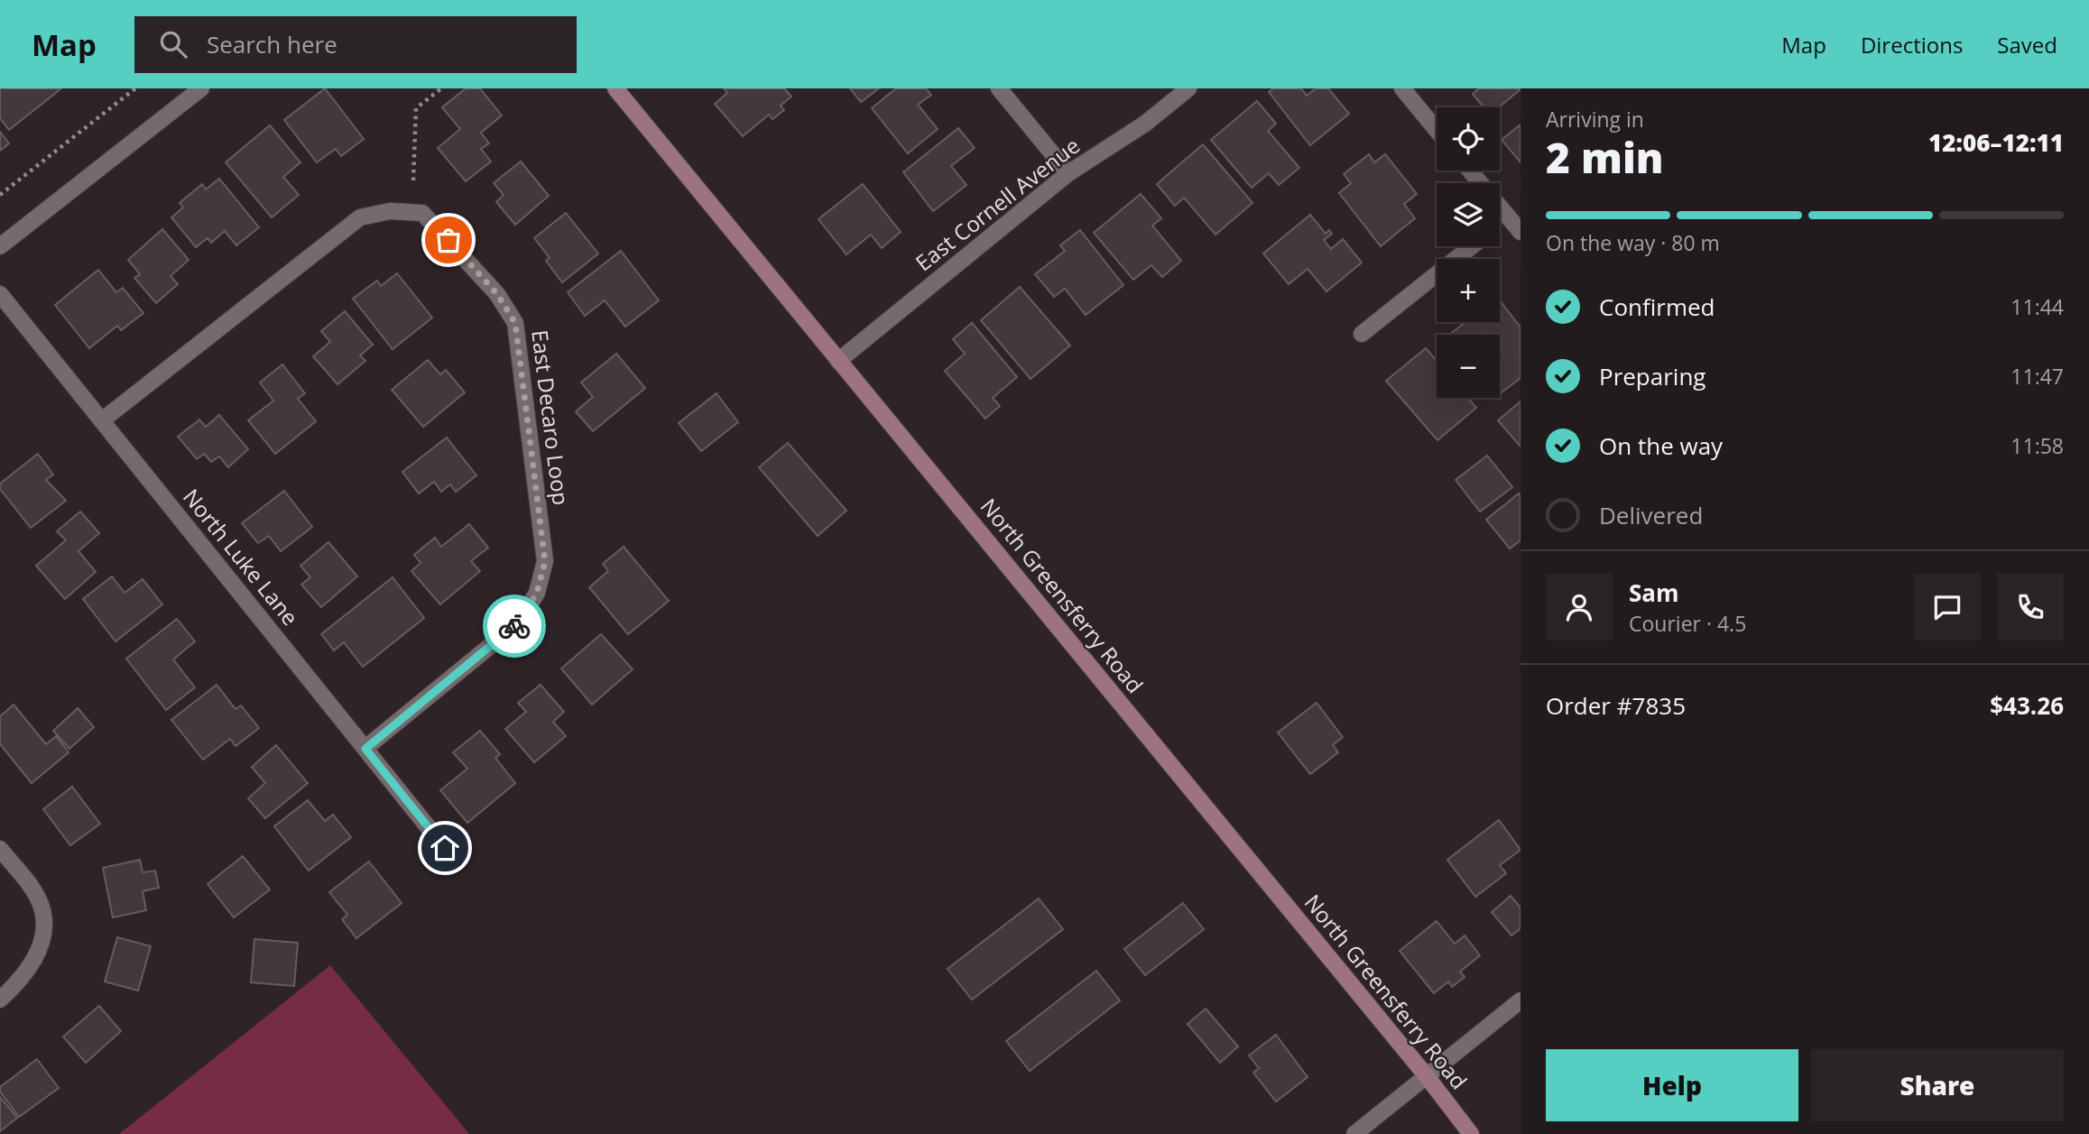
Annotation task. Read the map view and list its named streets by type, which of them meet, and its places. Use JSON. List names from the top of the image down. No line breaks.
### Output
{"streets":{"main road":["North Greensferry Road"],"street":["East Cornell Avenue","East Decaro Loop","North Luke Lane"]},"crossings":[["East Cornell Avenue","North Greensferry Road"],["East Decaro Loop","North Luke Lane"]],"page":{"header":"Map","search":"Search here","nav":["Map","Directions","Saved"],"heading":["2 min","Arriving in","12:06–12:11"],"panel":["Sam","Courier · 4.5","Order #7835","$43.26"],"map_buttons":["+","−"],"bar":"On the way · 80 m","list":[["Confirmed","11:44"],["Preparing","11:47"],["On the way","11:58"],"Delivered"],"buttons":["Help","Share"]}}
